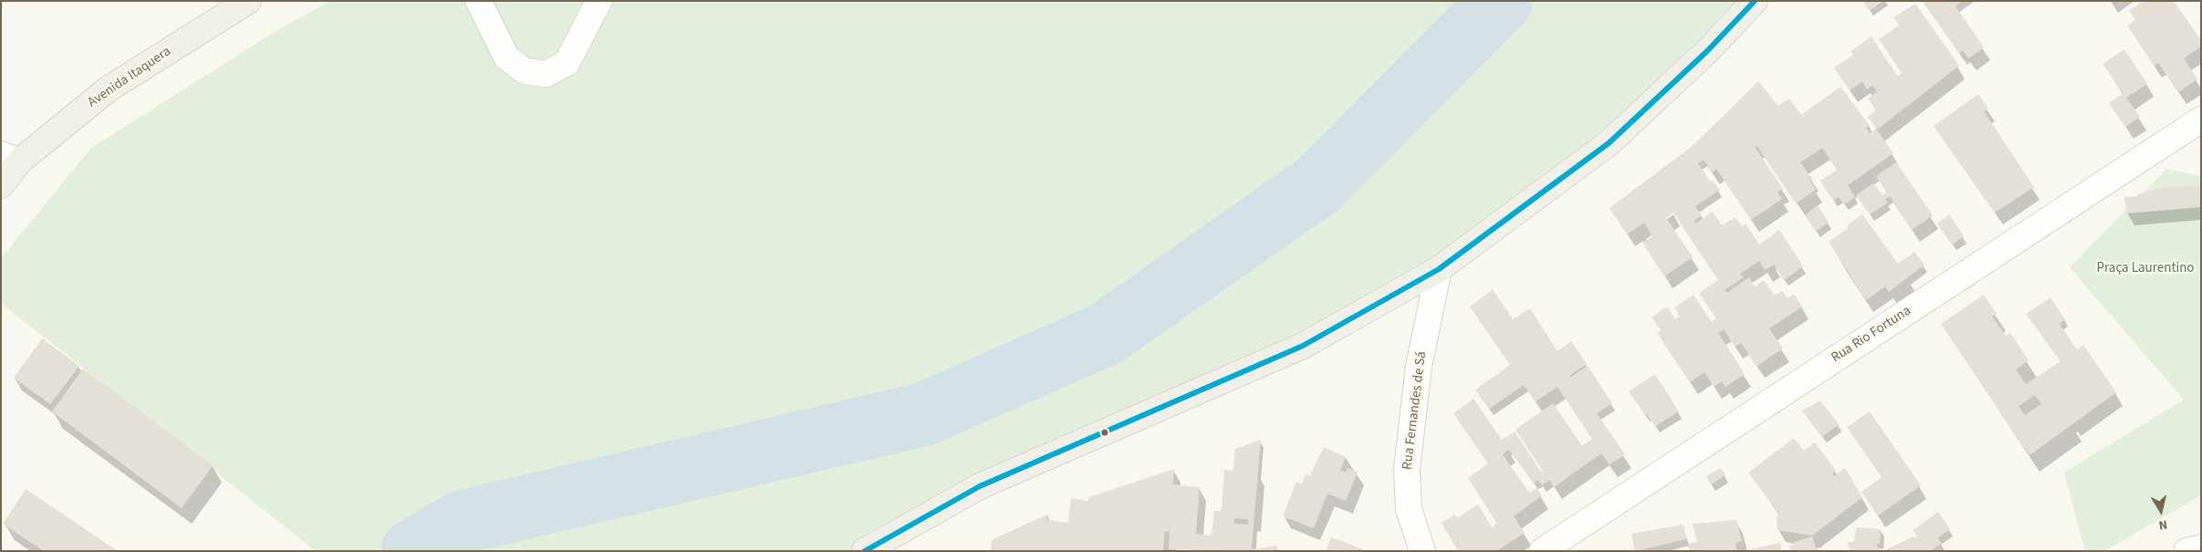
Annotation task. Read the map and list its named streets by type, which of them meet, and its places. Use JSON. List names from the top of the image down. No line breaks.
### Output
{"streets":{"main road":["Avenida Itaquera"],"street":["Rua Rio Fortuna","Rua Fernandes de Sá"]},"parks":["Praça Laurentino"],"north":"bottom"}
